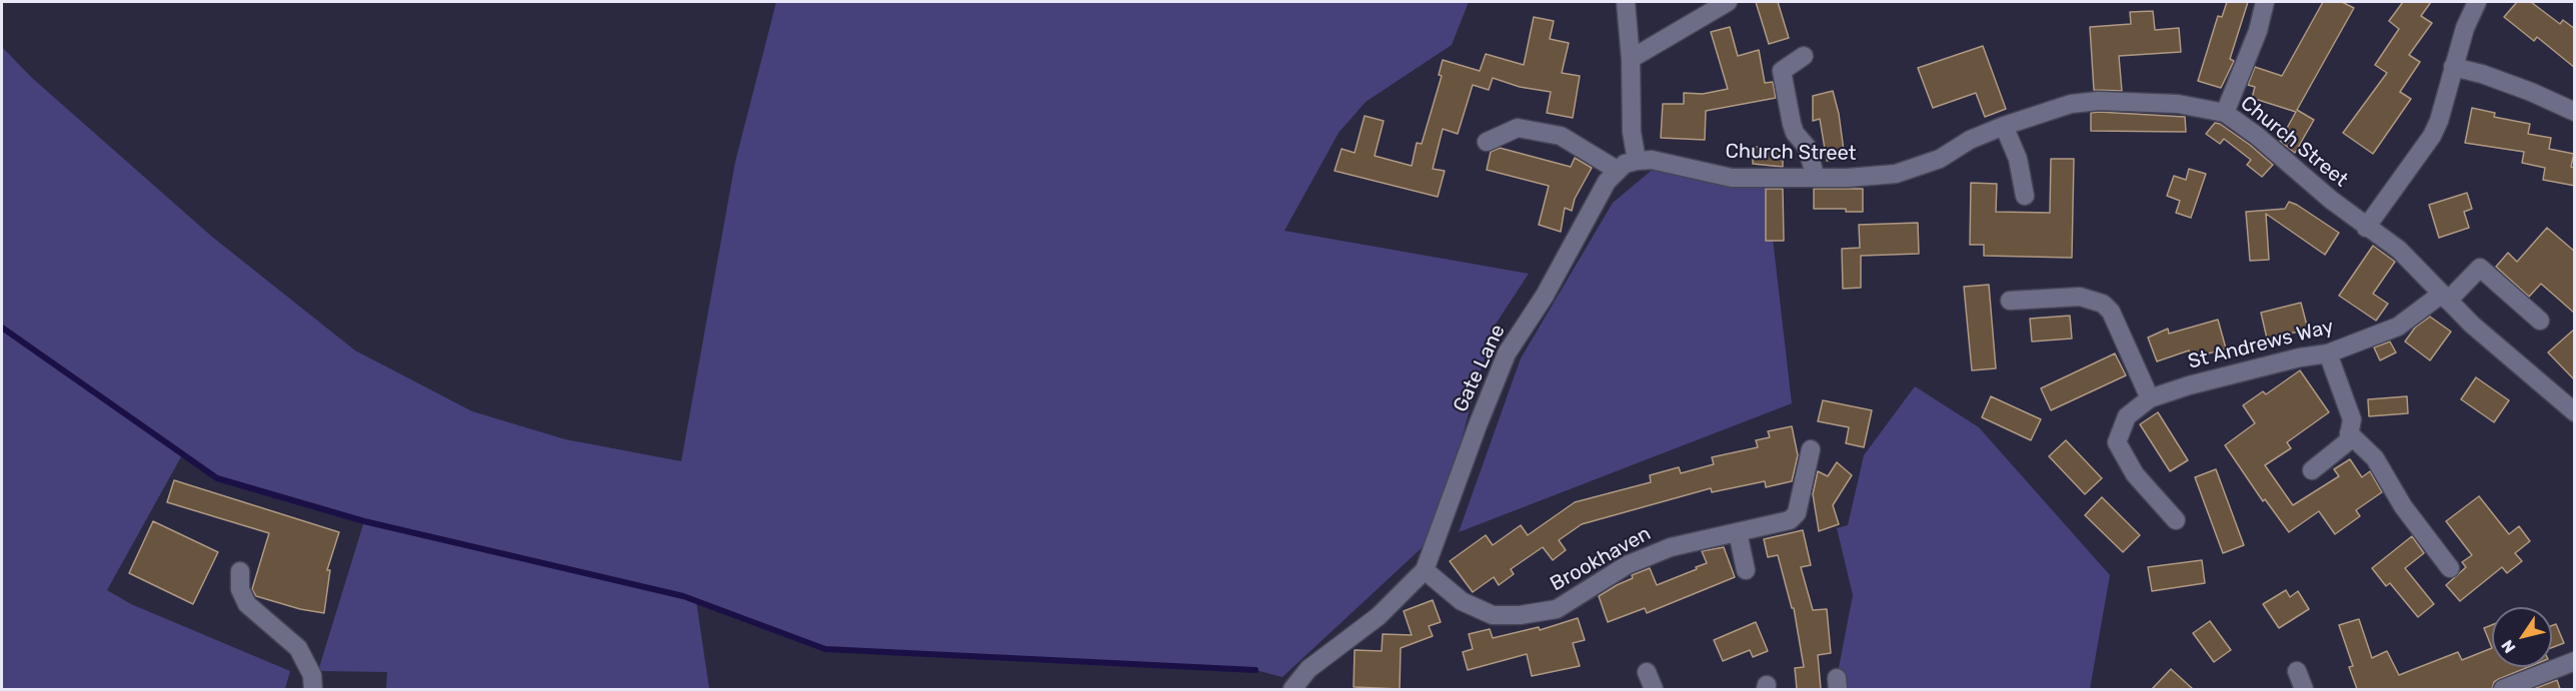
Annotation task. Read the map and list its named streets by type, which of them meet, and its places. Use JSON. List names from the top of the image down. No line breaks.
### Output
{"streets":{"street":["Church Street","St Andrews Way","Gate Lane","Brookhaven"]},"crossings":[["Church Street","St Andrews Way"],["Gate Lane","Brookhaven"]],"north":"bottom left"}
